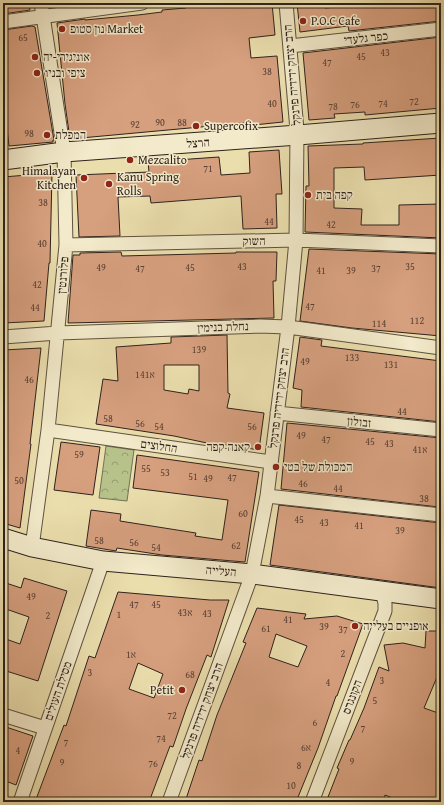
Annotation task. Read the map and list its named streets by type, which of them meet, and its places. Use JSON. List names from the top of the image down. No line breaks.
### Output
{"streets":{"street":["כפר גלעדי","הרב יצחק ידידיה פרנקל","הרצל","השוק","פלורנטין","נחלת בנימין","זבולון","החלוצים","העלייה","מסילת העולים","הקונגרס"]},"crossings":[["כפר גלעדי","הרב יצחק ידידיה פרנקל"],["הרב יצחק ידידיה פרנקל","הרצל"],["הרב יצחק ידידיה פרנקל","השוק"],["הרב יצחק ידידיה פרנקל","נחלת בנימין"],["הרב יצחק ידידיה פרנקל","זבולון"],["הרב יצחק ידידיה פרנקל","החלוצים"],["הרב יצחק ידידיה פרנקל","העלייה"],["הרצל","פלורנטין"],["השוק","פלורנטין"],["פלורנטין","נחלת בנימין"],["פלורנטין","החלוצים"],["פלורנטין","העלייה"],["העלייה","מסילת העולים"],["העלייה","הקונגרס"]],"places":["P.O.C Cafe","נון סטופ Market","אוניגירי-יה","ציפי ובניו","Supercofix","המכלת","Mezcalito","Himalayan Kitchen","Kanu Spring Rolls","קפה בית","קאנה קפה","המכולת של בטי","אופניים בעלייה","Petit"],"house_numbers":["65","43","45","47","38","72","40","74","76","78","90","88","92","98","71","38","44","42","40","43","35","49","45","47","37","41","39","42","47","44","112","114","139","133","49","131","141א","46","44","58","56","54","56","49","47","45","43","41א","59","55","53","51","47","49","50","46","44","38","60","45","43","41","39","58","56","62","54","49","47","45","43א","43","1","2","41","39","61","37","2","1א","3","68","3","4","5","72","6","7","74","7","6א","4","9","9","76","8","10"]}
